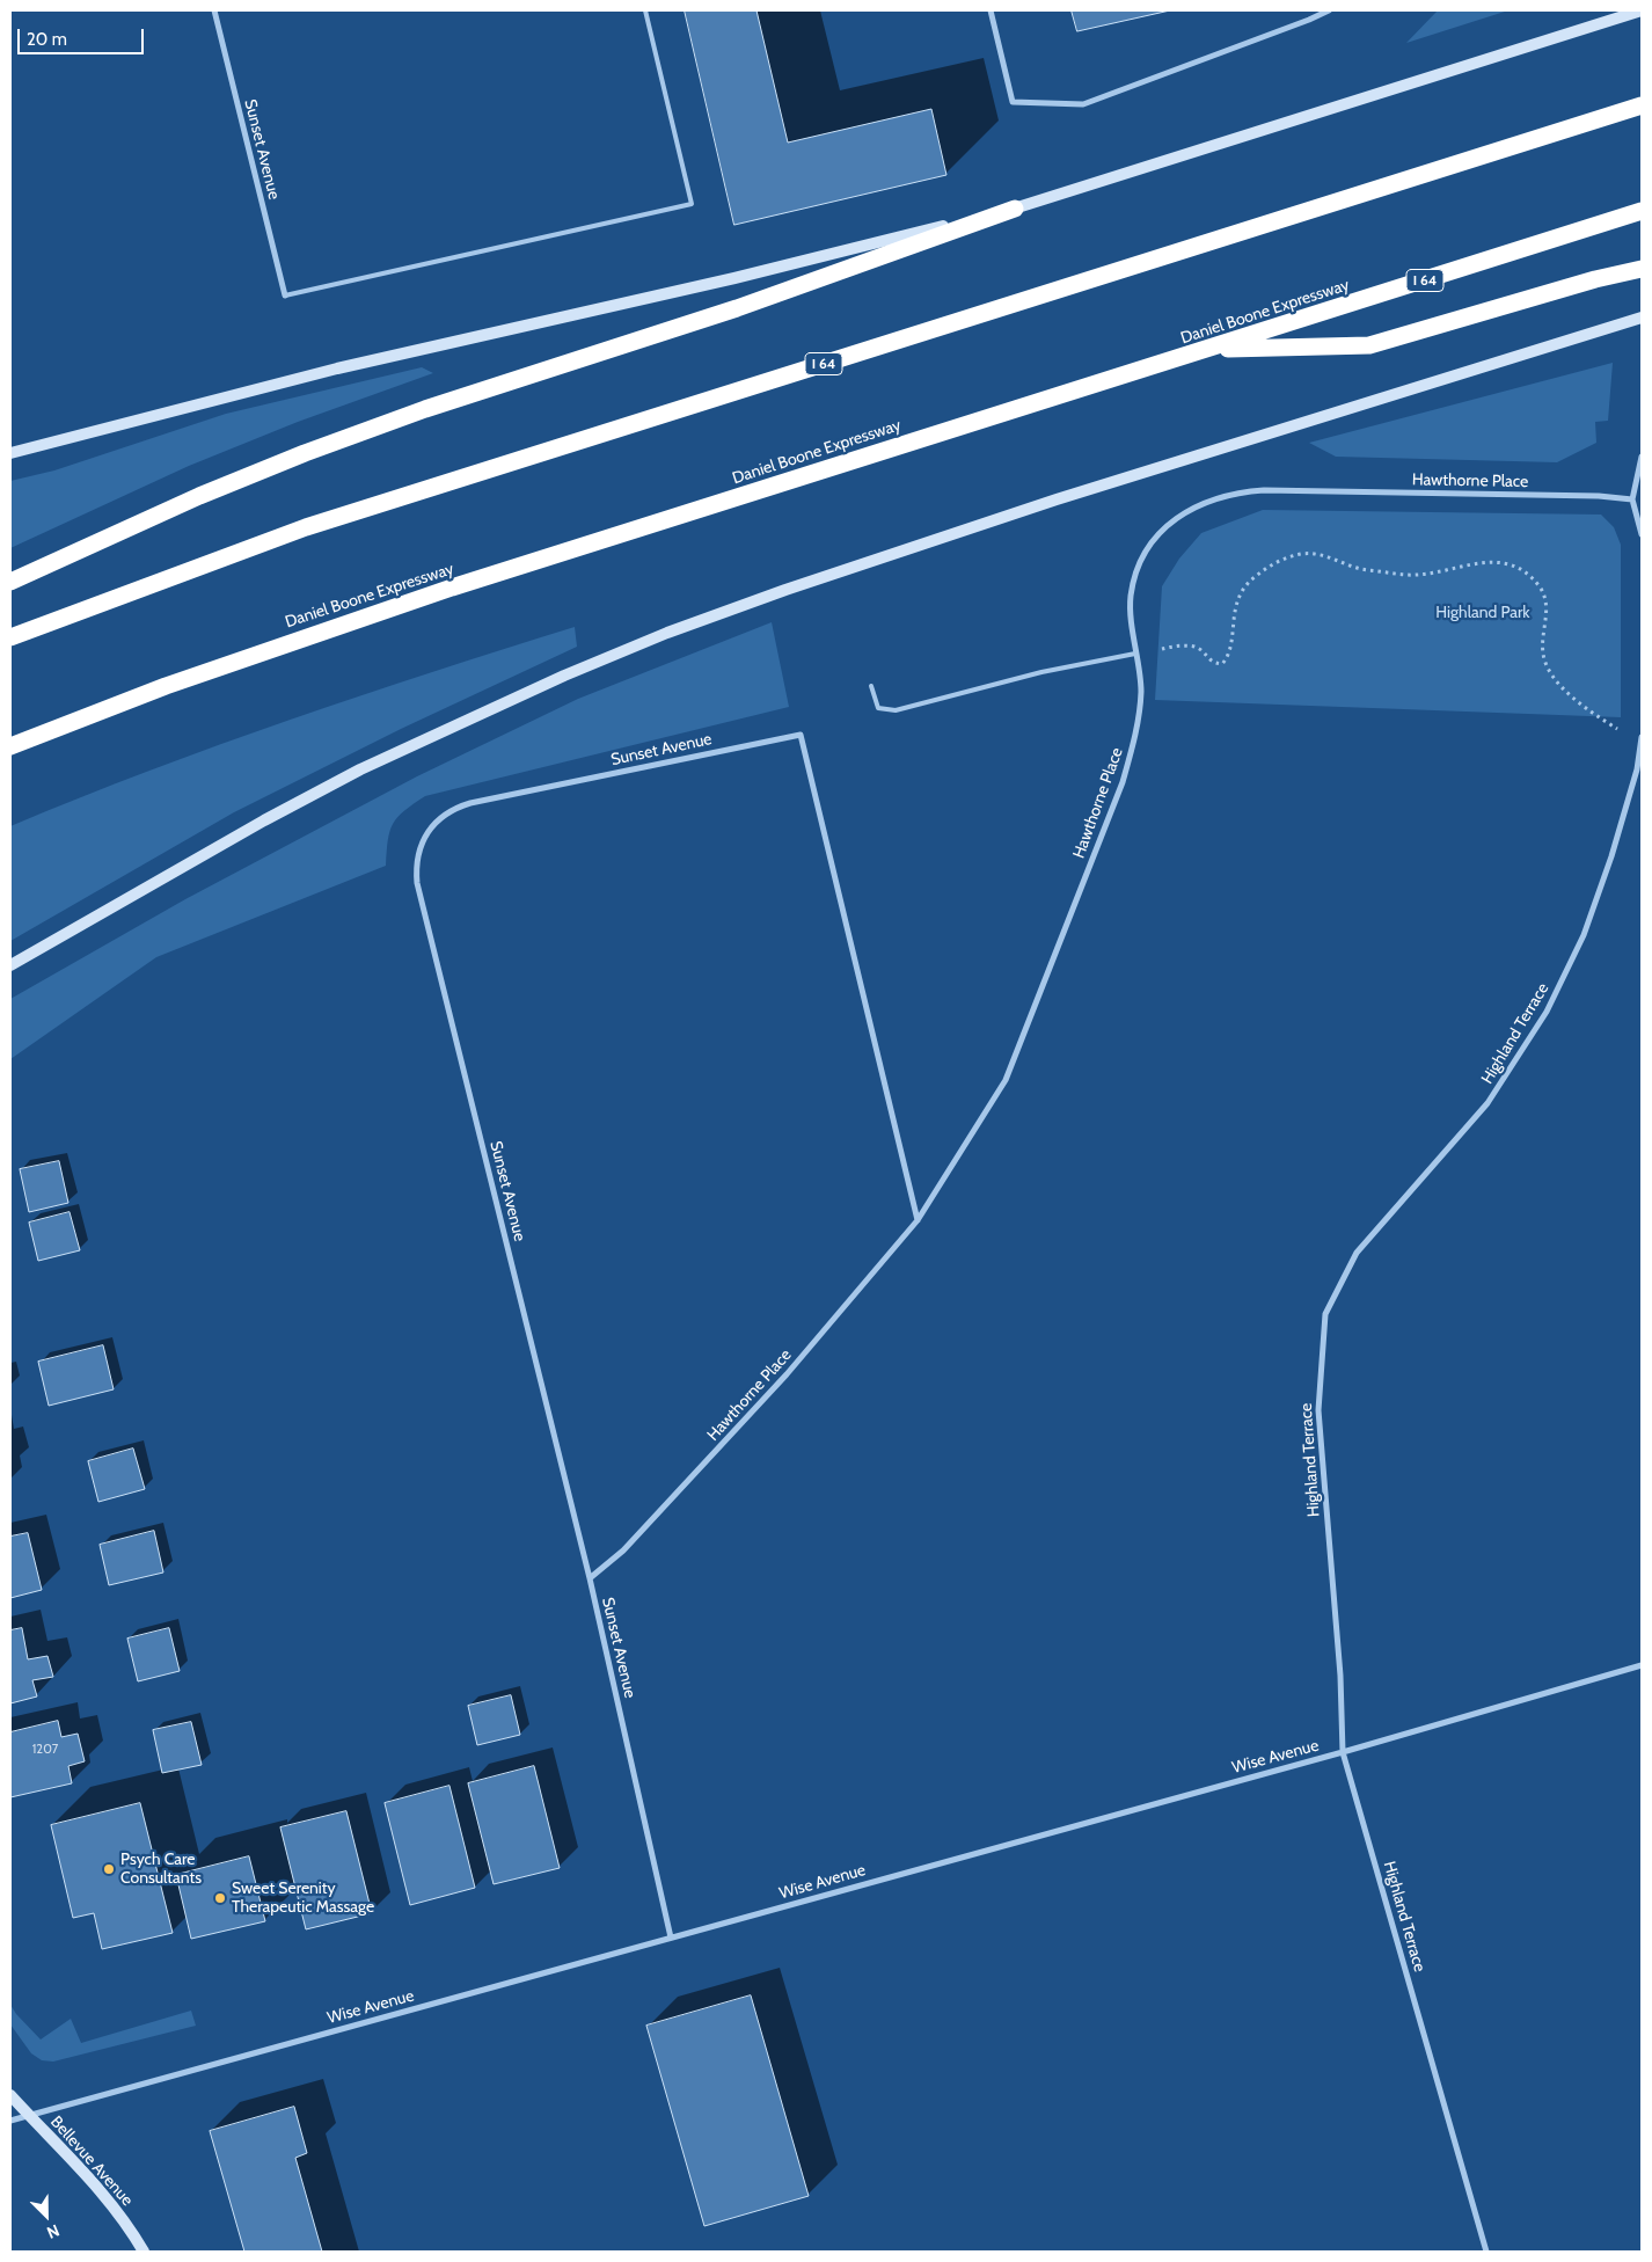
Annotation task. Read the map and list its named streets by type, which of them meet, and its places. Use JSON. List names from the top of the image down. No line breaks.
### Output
{"streets":{"highway":["I 64","Daniel Boone Expressway"],"street":["Sunset Avenue","Hawthorne Place","Highland Terrace","Wise Avenue","Bellevue Avenue"]},"crossings":[["Sunset Avenue","Hawthorne Place"],["Sunset Avenue","Wise Avenue"],["Highland Terrace","Wise Avenue"],["Wise Avenue","Bellevue Avenue"]],"parks":["Highland Park"],"places":["Psych Care Consultants","Sweet Serenity Therapeutic Massage"],"house_numbers":["1207"],"scale_bar":"20 m","north":"bottom right"}
